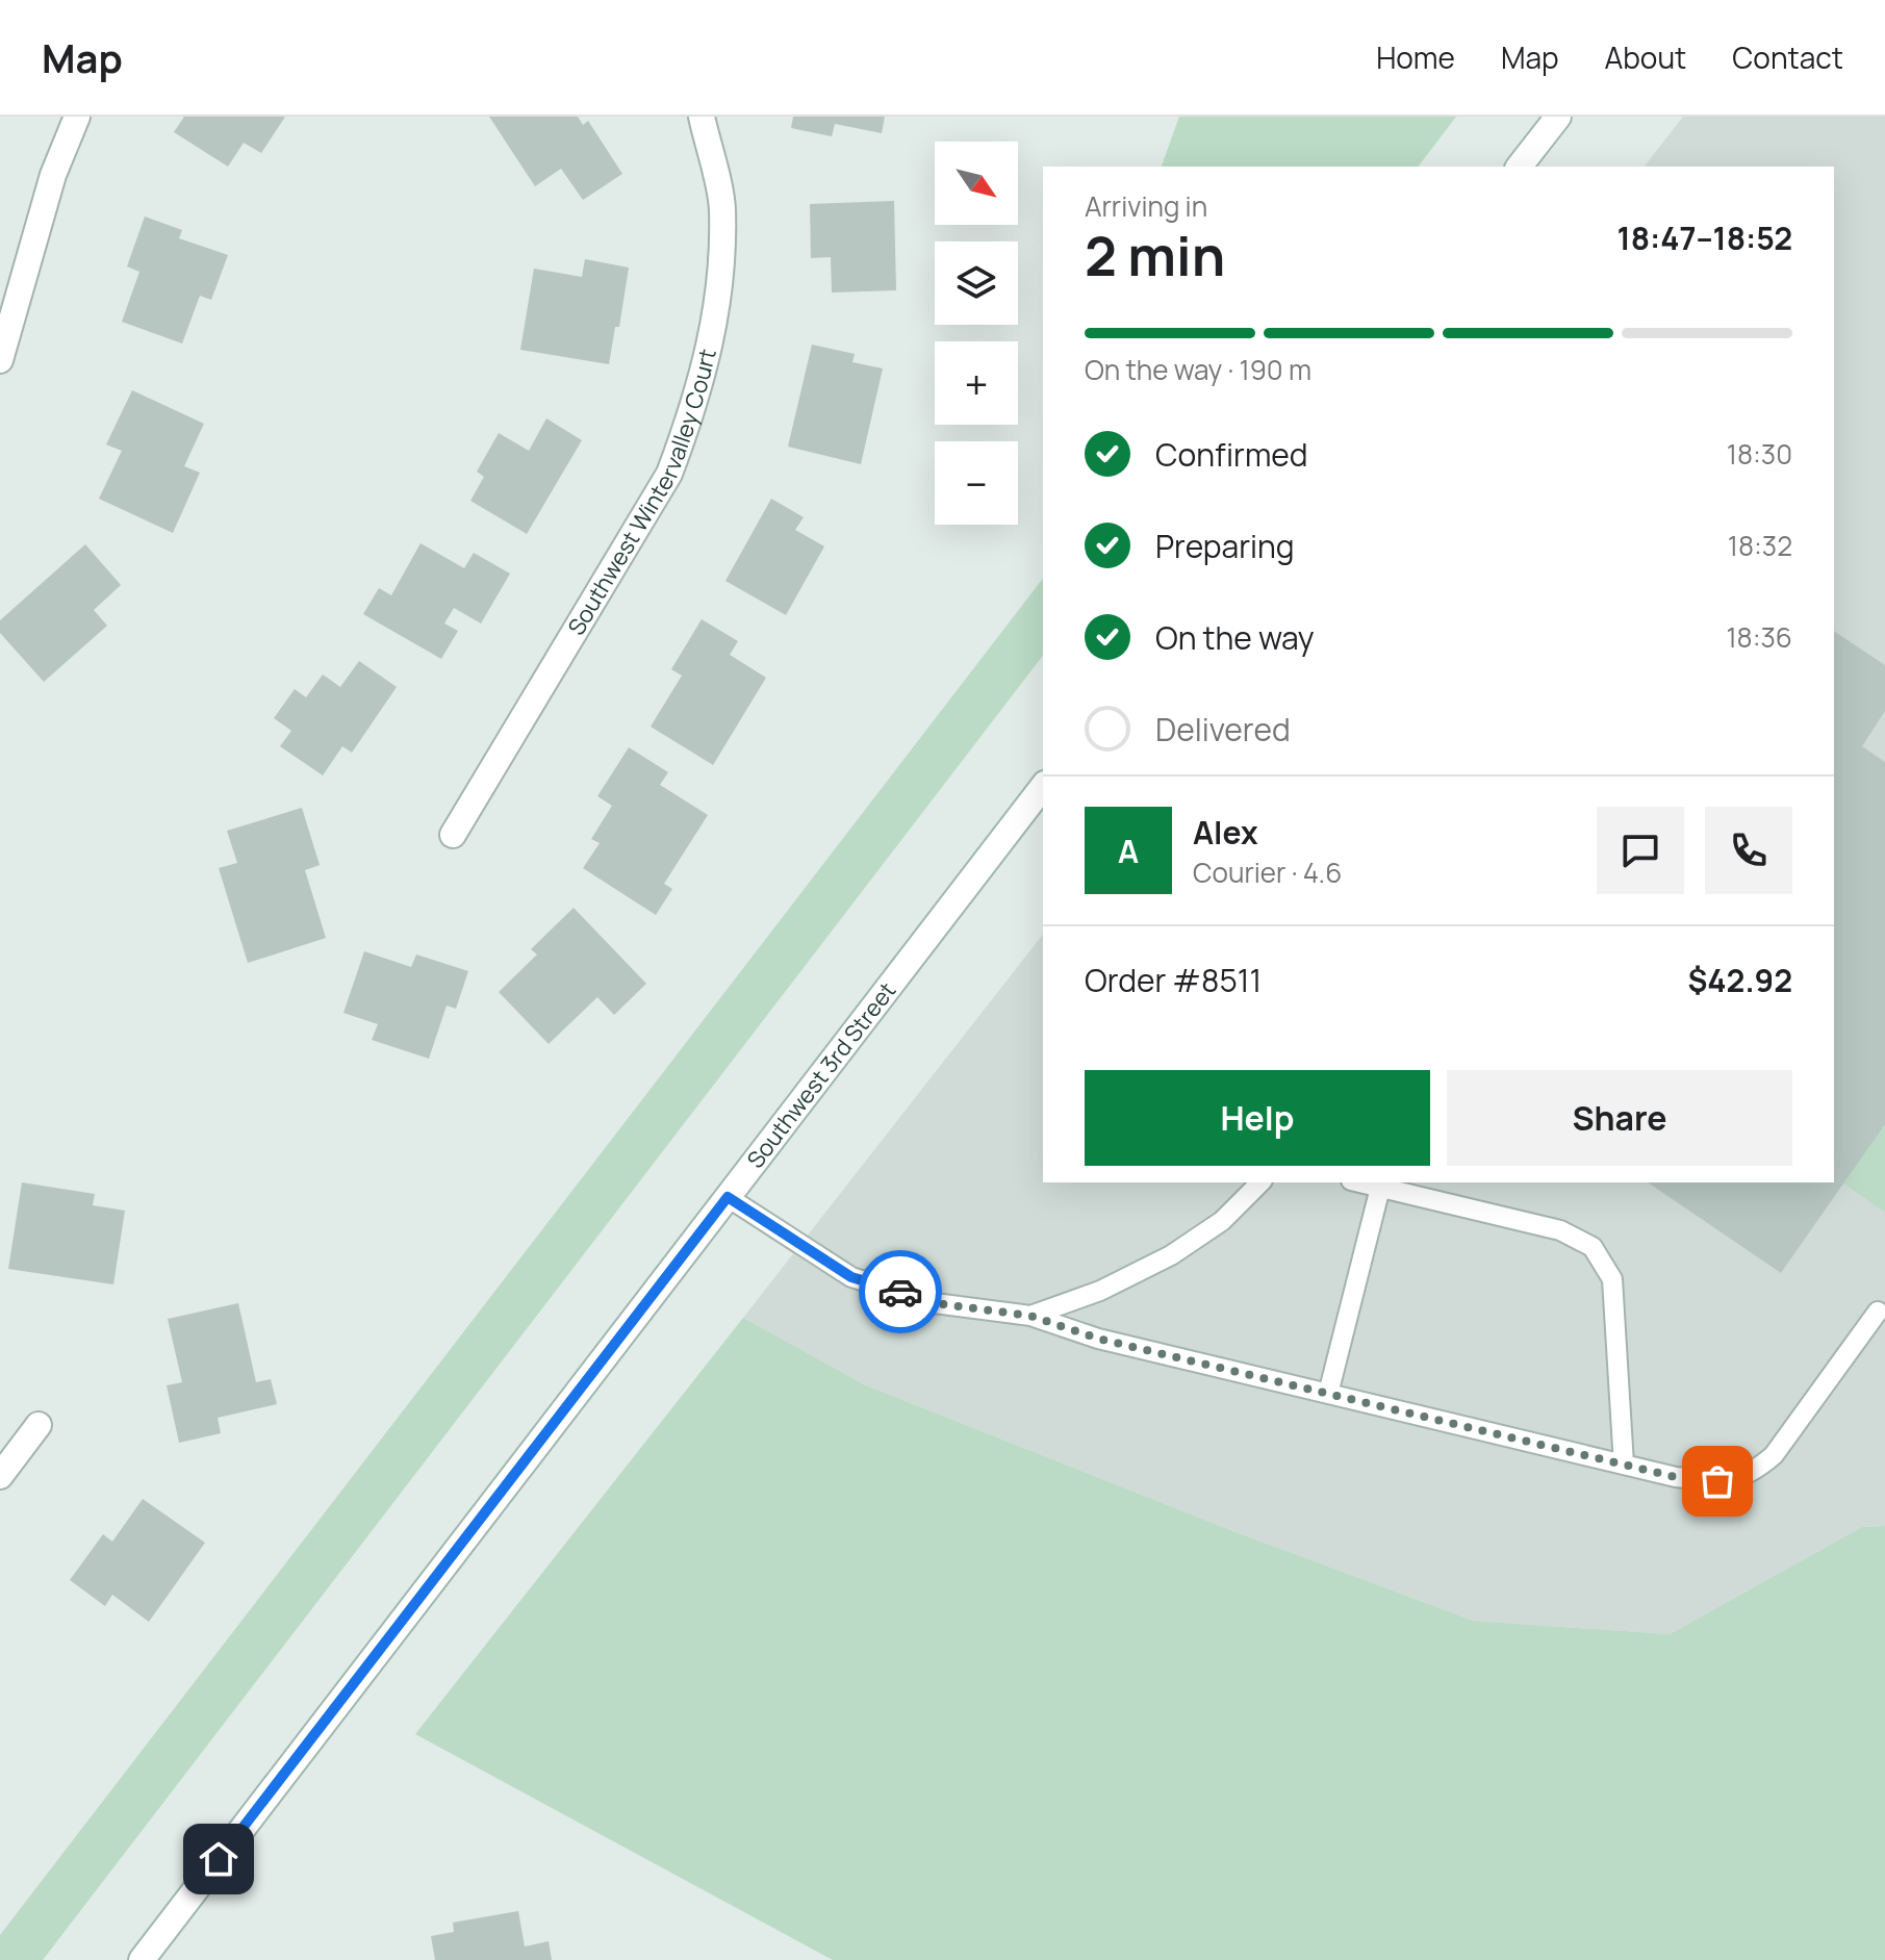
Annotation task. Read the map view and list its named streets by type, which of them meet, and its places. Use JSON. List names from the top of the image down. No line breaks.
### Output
{"streets":{"main road":["Southwest Wintervalley Court","Southwest 3rd Street"]},"north":"bottom right","page":{"header":"Map","nav":["Home","Map","About","Contact"],"map_buttons":["+","−"],"heading":["2 min","Arriving in","18:47–18:52"],"panel":["Alex","Courier · 4.6","Order #8511","$42.92"],"bar":"On the way · 190 m","list":[["Confirmed","18:30"],["Preparing","18:32"],["On the way","18:36"],"Delivered"],"round":"A","buttons":["Help","Share"]}}
